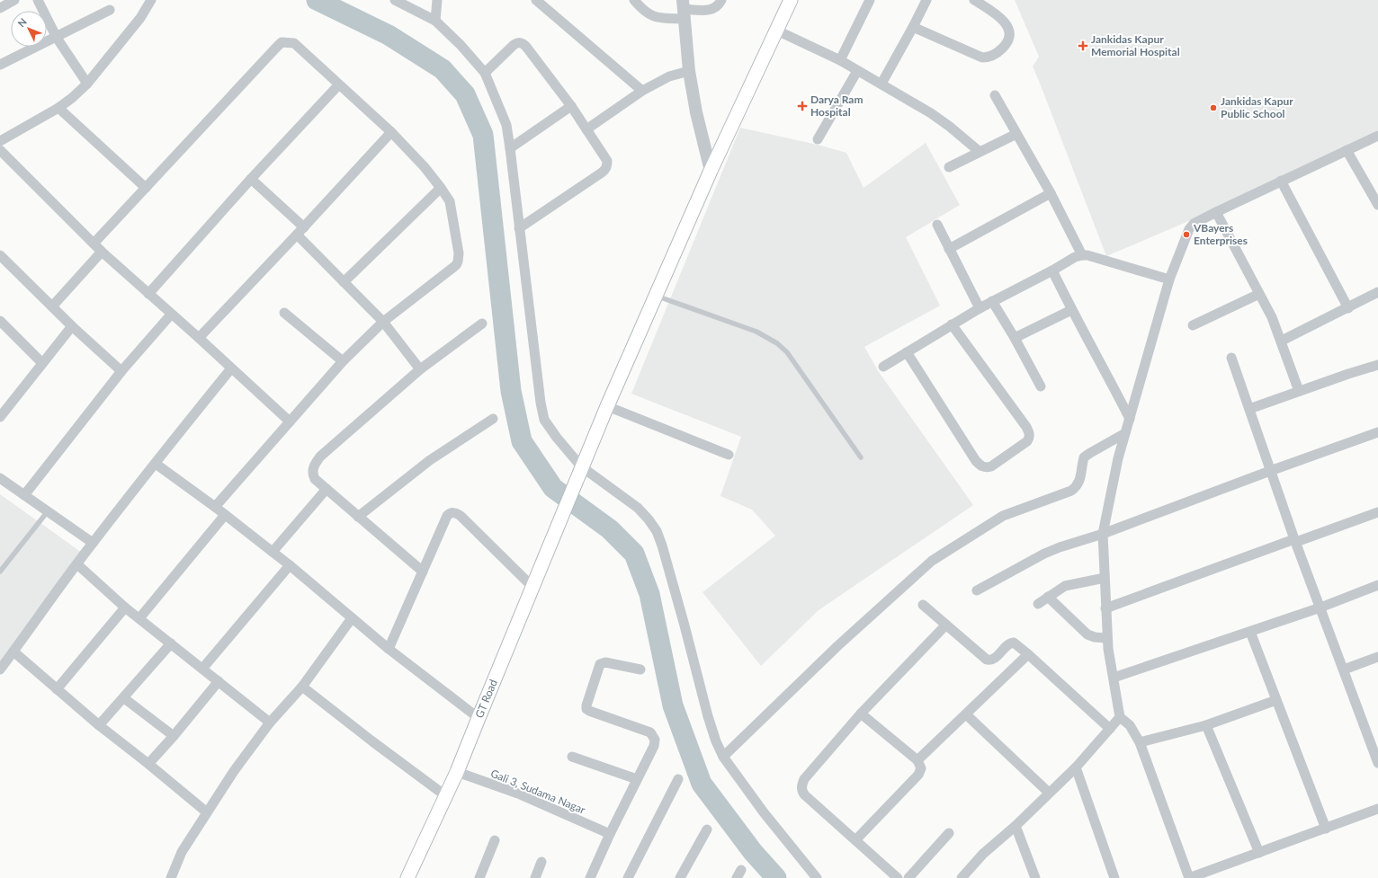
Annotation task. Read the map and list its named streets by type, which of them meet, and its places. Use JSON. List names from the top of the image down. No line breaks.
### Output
{"streets":{"main road":["GT Road"],"street":["Gali 3, Sudama Nagar"]},"crossings":[["GT Road","Gali 3, Sudama Nagar"]],"places":{"health":["Jankidas Kapur Memorial Hospital","Darya Ram Hospital"],"other":["Jankidas Kapur Public School","VBayers Enterprises"]},"north":"top left"}
